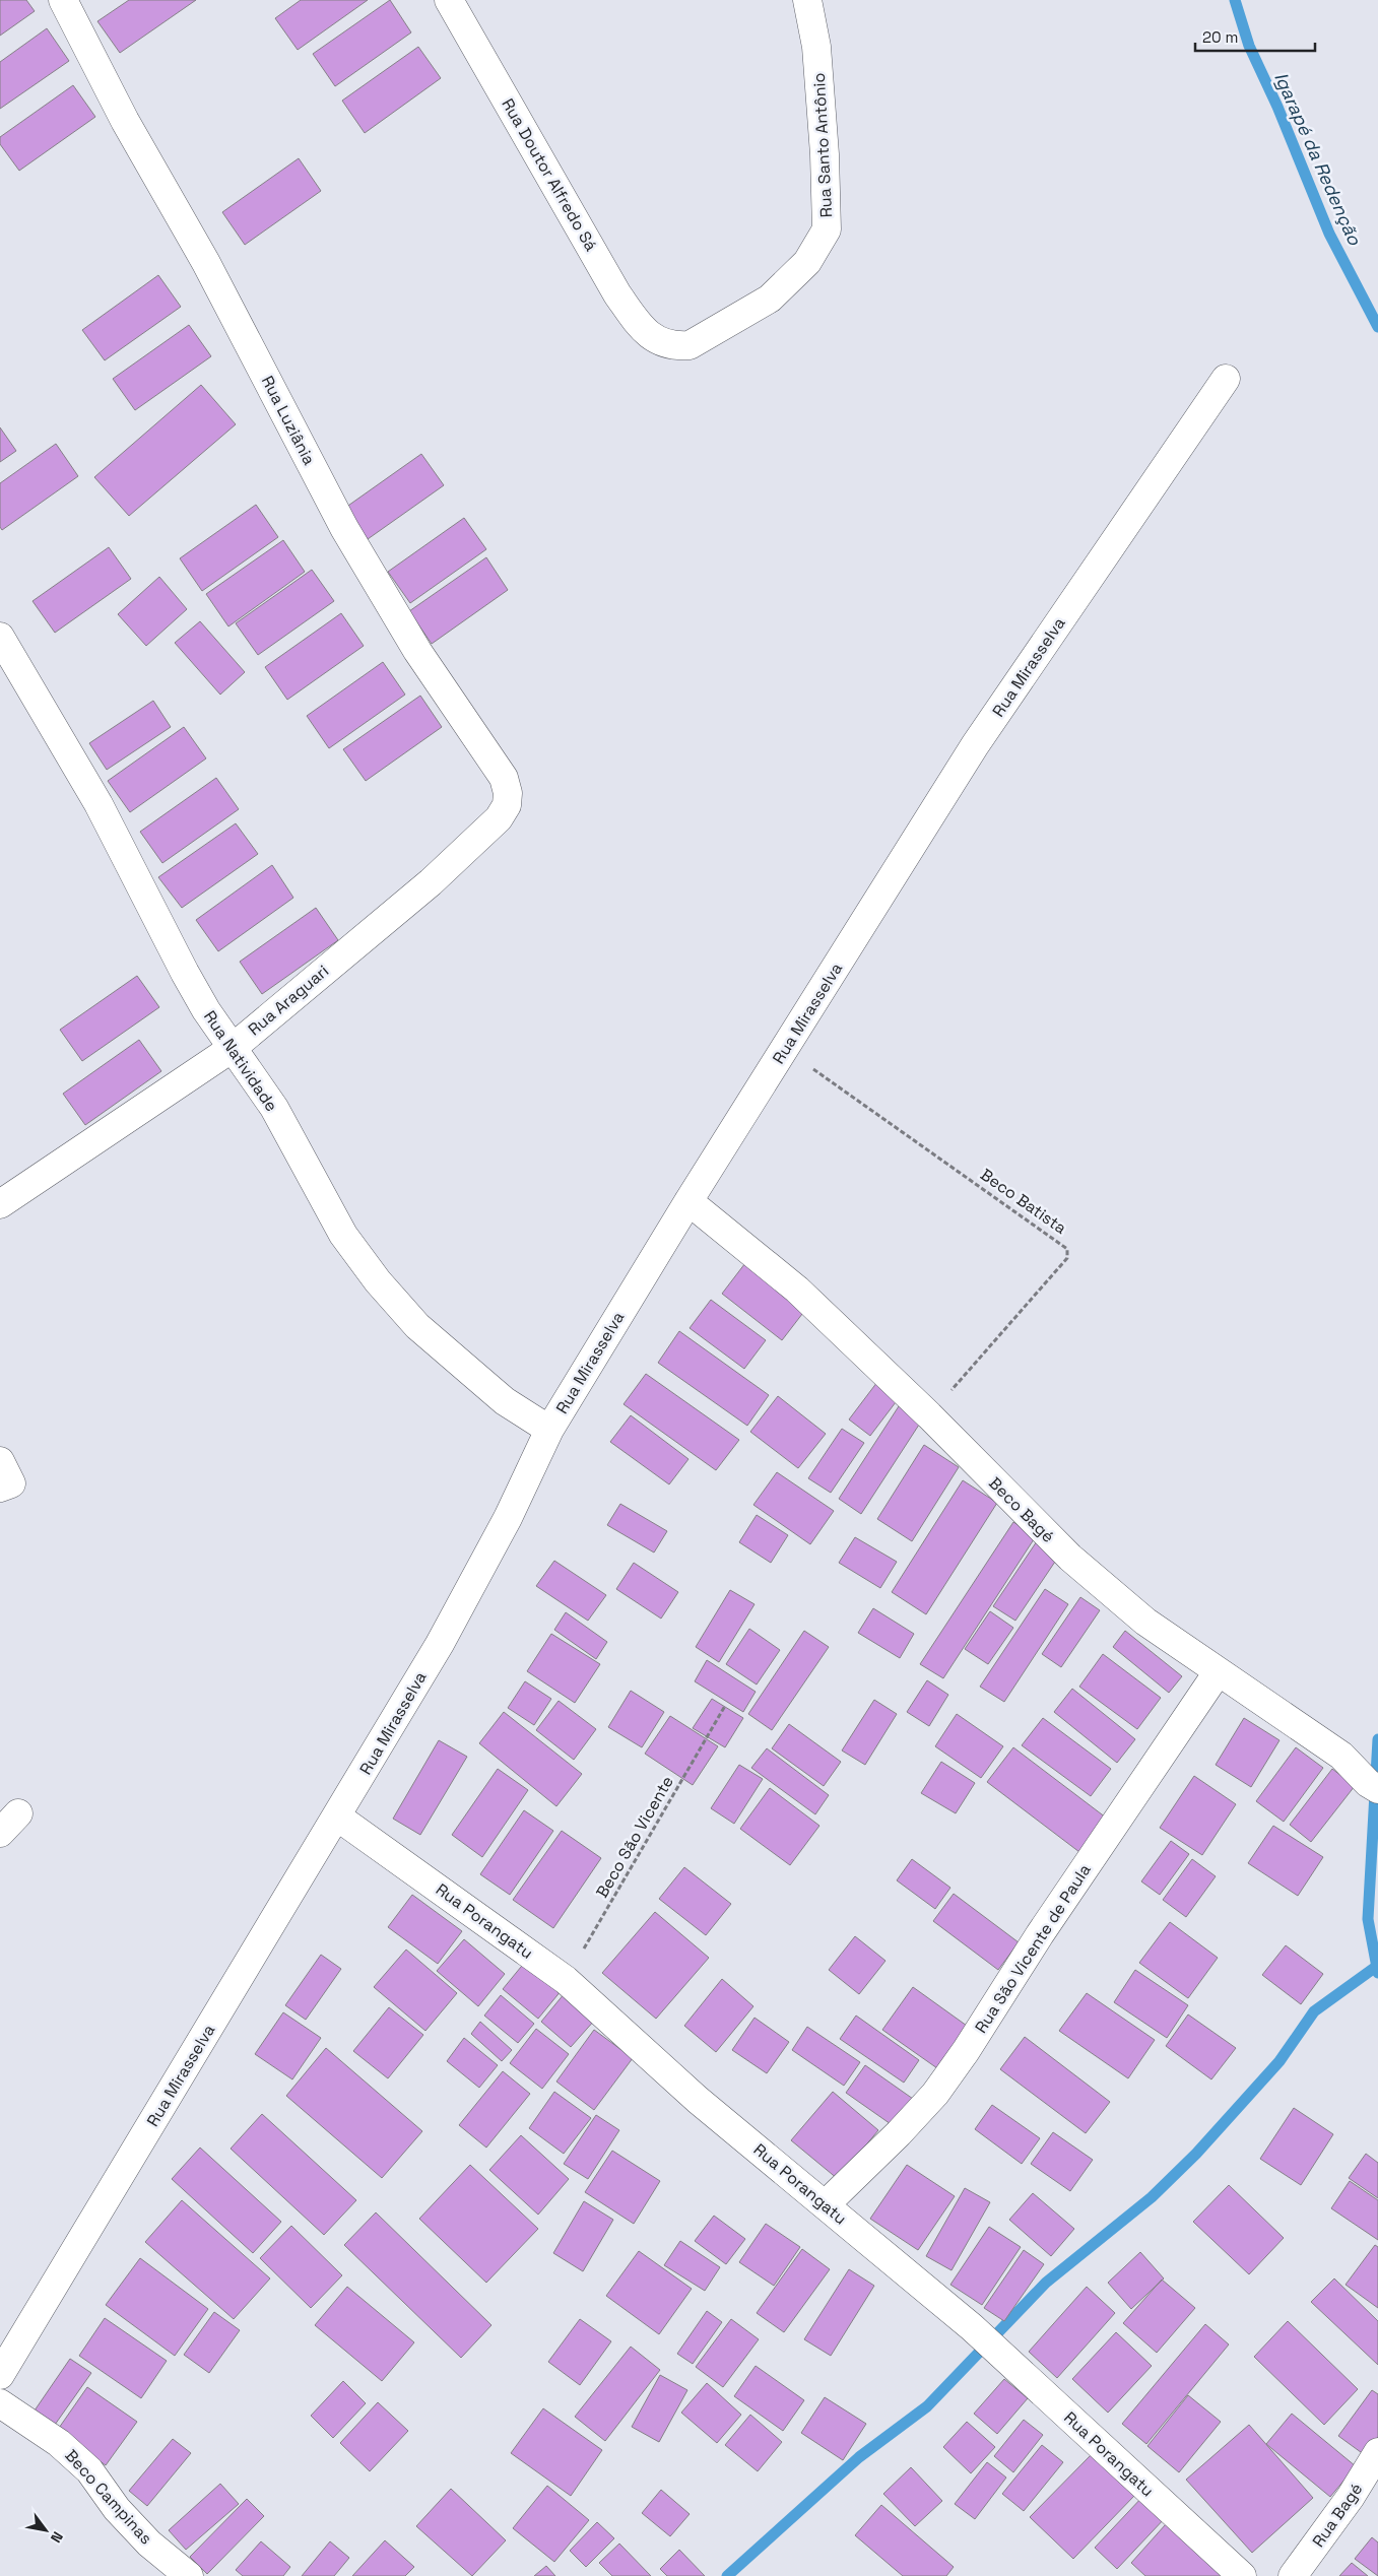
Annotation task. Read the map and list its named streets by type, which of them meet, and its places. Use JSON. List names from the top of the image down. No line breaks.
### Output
{"streets":{"street":["Rua Santo Antônio","Rua Doutor Alfredo Sá","Rua Luziânia","Rua Mirasselva","Rua Araguari","Rua Natividade","Beco Bagé","Rua Porangatu","Rua São Vicente de Paula","Beco Campinas","Rua Bagé"],"path":["Beco Batista","Beco São Vicente"]},"crossings":[["Rua Santo Antônio","Rua Doutor Alfredo Sá"],["Rua Luziânia","Rua Araguari"],["Rua Mirasselva","Rua Natividade"],["Rua Mirasselva","Beco Batista"],["Rua Mirasselva","Beco Bagé"],["Rua Mirasselva","Rua Porangatu"],["Rua Araguari","Rua Natividade"],["Beco Batista","Beco Bagé"],["Beco Bagé","Rua São Vicente de Paula"],["Beco São Vicente","Rua Porangatu"],["Rua Porangatu","Rua São Vicente de Paula"]],"water":["Igarapé da Redenção"],"scale_bar":"20 m","north":"bottom right"}
